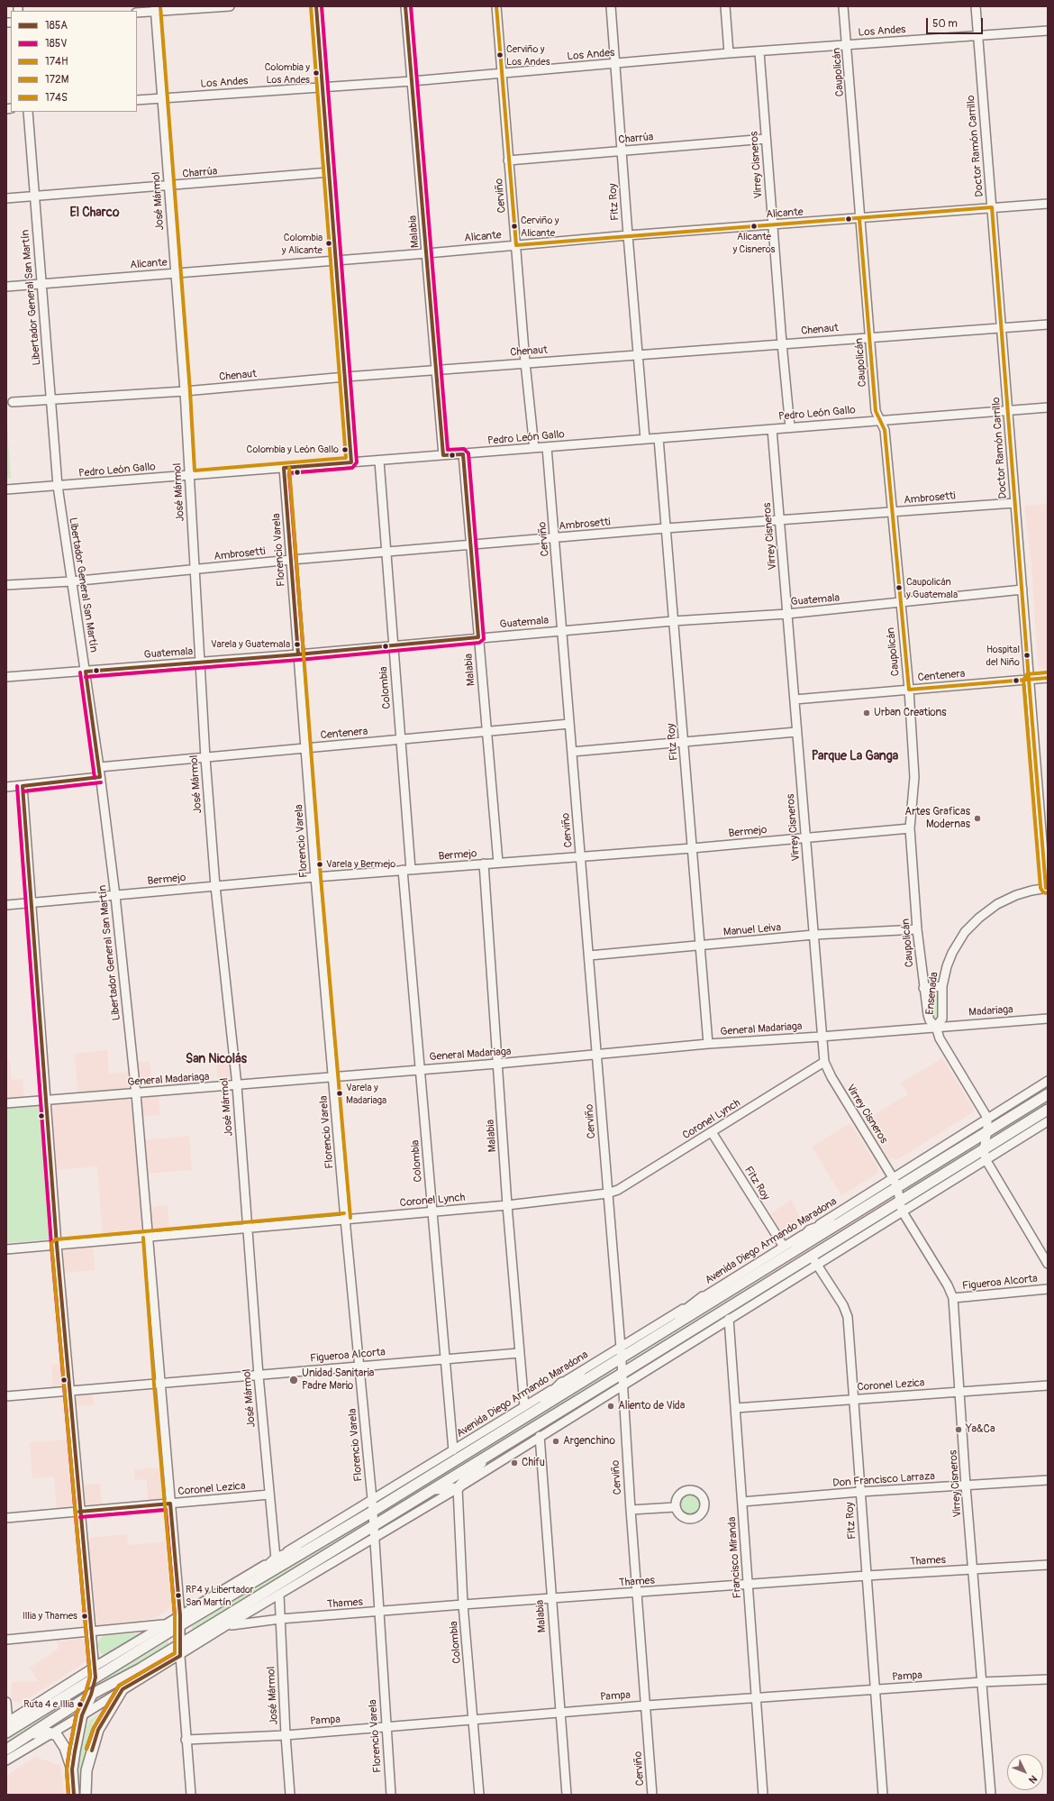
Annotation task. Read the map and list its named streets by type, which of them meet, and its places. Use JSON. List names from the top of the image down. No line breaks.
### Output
{"streets":{"main road":["Avenida Diego Armando Maradona"],"street":["Los Andes","Caupolicán","Charrúa","Doctor Ramón Carrillo","Virrey Cisneros","Cerviño","José Mármol","Fitz Roy","Alicante","Malabia","Libertador General San Martín","Chenaut","Pedro León Gallo","Ambrosetti","Florencio Varela","Guatemala","Centenera","Colombia","Bermejo","Manuel Leiva","Ensenada","Madariaga","General Madariaga","Coronel Lynch","Figueroa Alcorta","Coronel Lezica","Don Francisco Larraza","Francisco Miranda","Thames","Pampa"]},"crossings":[["Los Andes","Caupolicán"],["Los Andes","Doctor Ramón Carrillo"],["Los Andes","Virrey Cisneros"],["Los Andes","Cerviño"],["Los Andes","José Mármol"],["Los Andes","Fitz Roy"],["Los Andes","Malabia"],["Caupolicán","Alicante"],["Caupolicán","Chenaut"],["Caupolicán","Pedro León Gallo"],["Caupolicán","Ambrosetti"],["Caupolicán","Guatemala"],["Caupolicán","Centenera"],["Caupolicán","Bermejo"],["Caupolicán","Manuel Leiva"],["Caupolicán","Ensenada"],["Caupolicán","Madariaga"],["Caupolicán","General Madariaga"],["Caupolicán","Avenida Diego Armando Maradona"],["Charrúa","Virrey Cisneros"],["Charrúa","Cerviño"],["Charrúa","José Mármol"],["Charrúa","Fitz Roy"],["Charrúa","Libertador General San Martín"],["Doctor Ramón Carrillo","Alicante"],["Doctor Ramón Carrillo","Chenaut"],["Doctor Ramón Carrillo","Pedro León Gallo"],["Doctor Ramón Carrillo","Ambrosetti"],["Doctor Ramón Carrillo","Guatemala"],["Doctor Ramón Carrillo","Centenera"],["Doctor Ramón Carrillo","Ensenada"],["Virrey Cisneros","Alicante"],["Virrey Cisneros","Chenaut"],["Virrey Cisneros","Pedro León Gallo"],["Virrey Cisneros","Ambrosetti"],["Virrey Cisneros","Guatemala"],["Virrey Cisneros","Centenera"],["Virrey Cisneros","Bermejo"],["Virrey Cisneros","Manuel Leiva"],["Virrey Cisneros","General Madariaga"],["Virrey Cisneros","Coronel Lynch"],["Virrey Cisneros","Avenida Diego Armando Maradona"],["Virrey Cisneros","Figueroa Alcorta"],["Virrey Cisneros","Coronel Lezica"],["Virrey Cisneros","Don Francisco Larraza"],["Virrey Cisneros","Thames"],["Virrey Cisneros","Pampa"],["Cerviño","Alicante"],["Cerviño","Chenaut"],["Cerviño","Pedro León Gallo"],["Cerviño","Ambrosetti"],["Cerviño","Guatemala"],["Cerviño","Centenera"],["Cerviño","Bermejo"],["Cerviño","Manuel Leiva"],["Cerviño","General Madariaga"],["Cerviño","Coronel Lynch"],["Cerviño","Avenida Diego Armando Maradona"],["Cerviño","Thames"],["Cerviño","Pampa"],["José Mármol","Alicante"],["José Mármol","Chenaut"],["José Mármol","Pedro León Gallo"],["José Mármol","Ambrosetti"],["José Mármol","Guatemala"],["José Mármol","Centenera"],["José Mármol","Bermejo"],["José Mármol","General Madariaga"],["José Mármol","Coronel Lynch"],["José Mármol","Avenida Diego Armando Maradona"],["José Mármol","Figueroa Alcorta"],["José Mármol","Coronel Lezica"],["José Mármol","Thames"],["José Mármol","Pampa"],["Fitz Roy","Alicante"],["Fitz Roy","Chenaut"],["Fitz Roy","Pedro León Gallo"],["Fitz Roy","Ambrosetti"],["Fitz Roy","Guatemala"],["Fitz Roy","Bermejo"],["Fitz Roy","Manuel Leiva"],["Fitz Roy","General Madariaga"],["Fitz Roy","Coronel Lynch"],["Fitz Roy","Avenida Diego Armando Maradona"],["Fitz Roy","Coronel Lezica"],["Fitz Roy","Don Francisco Larraza"],["Fitz Roy","Thames"],["Fitz Roy","Pampa"],["Alicante","Malabia"],["Alicante","Libertador General San Martín"],["Malabia","Chenaut"],["Malabia","Pedro León Gallo"],["Malabia","Ambrosetti"],["Malabia","Guatemala"],["Malabia","Centenera"],["Malabia","Bermejo"],["Malabia","General Madariaga"],["Malabia","Coronel Lynch"],["Malabia","Avenida Diego Armando Maradona"],["Malabia","Figueroa Alcorta"],["Malabia","Thames"],["Malabia","Pampa"],["Libertador General San Martín","Chenaut"],["Libertador General San Martín","Pedro León Gallo"],["Libertador General San Martín","Ambrosetti"],["Libertador General San Martín","Guatemala"],["Libertador General San Martín","Centenera"],["Libertador General San Martín","Bermejo"],["Libertador General San Martín","General Madariaga"],["Libertador General San Martín","Coronel Lynch"],["Libertador General San Martín","Avenida Diego Armando Maradona"],["Libertador General San Martín","Figueroa Alcorta"],["Libertador General San Martín","Coronel Lezica"],["Libertador General San Martín","Pampa"],["Pedro León Gallo","Florencio Varela"],["Pedro León Gallo","Colombia"],["Ambrosetti","Florencio Varela"],["Ambrosetti","Colombia"],["Florencio Varela","Guatemala"],["Florencio Varela","Centenera"],["Florencio Varela","Bermejo"],["Florencio Varela","General Madariaga"],["Florencio Varela","Coronel Lynch"],["Florencio Varela","Avenida Diego Armando Maradona"],["Florencio Varela","Figueroa Alcorta"],["Florencio Varela","Thames"],["Florencio Varela","Pampa"],["Guatemala","Colombia"],["Centenera","Colombia"],["Colombia","Bermejo"],["Colombia","General Madariaga"],["Colombia","Coronel Lynch"],["Colombia","Avenida Diego Armando Maradona"],["Colombia","Figueroa Alcorta"],["Colombia","Thames"],["Colombia","Pampa"],["Ensenada","Madariaga"],["Ensenada","General Madariaga"],["Madariaga","General Madariaga"],["Coronel Lezica","Francisco Miranda"],["Don Francisco Larraza","Francisco Miranda"],["Francisco Miranda","Thames"],["Francisco Miranda","Pampa"]],"districts":["El Charco","Parque La Ganga","San Nicolás"],"places":["Cerviño y Los Andes","Colombia y Los Andes","Cerviño y Alicante","Alicante y Cisneros","Colombia y Alicante","Colombia y León Gallo","Caupolicán y Guatemala","Varela y Guatemala","Hospital del Niño","Urban Creations","Artes Graficas Modernas","Varela y Bermejo","Varela y Madariaga","Unidad Sanitaria Padre Mario","Aliento de Vida","Ya&Ca","Argenchino","Chifu","RP4 y Libertador San Martín","Illia y Thames","Ruta 4 e Illia"],"lines":["transit line 185A","transit line 185V","transit line 174H","transit line 172M","transit line 174S"],"legend":["185A","185V","174H","172M","174S"],"scale_bar":"50 m","north":"bottom right"}
